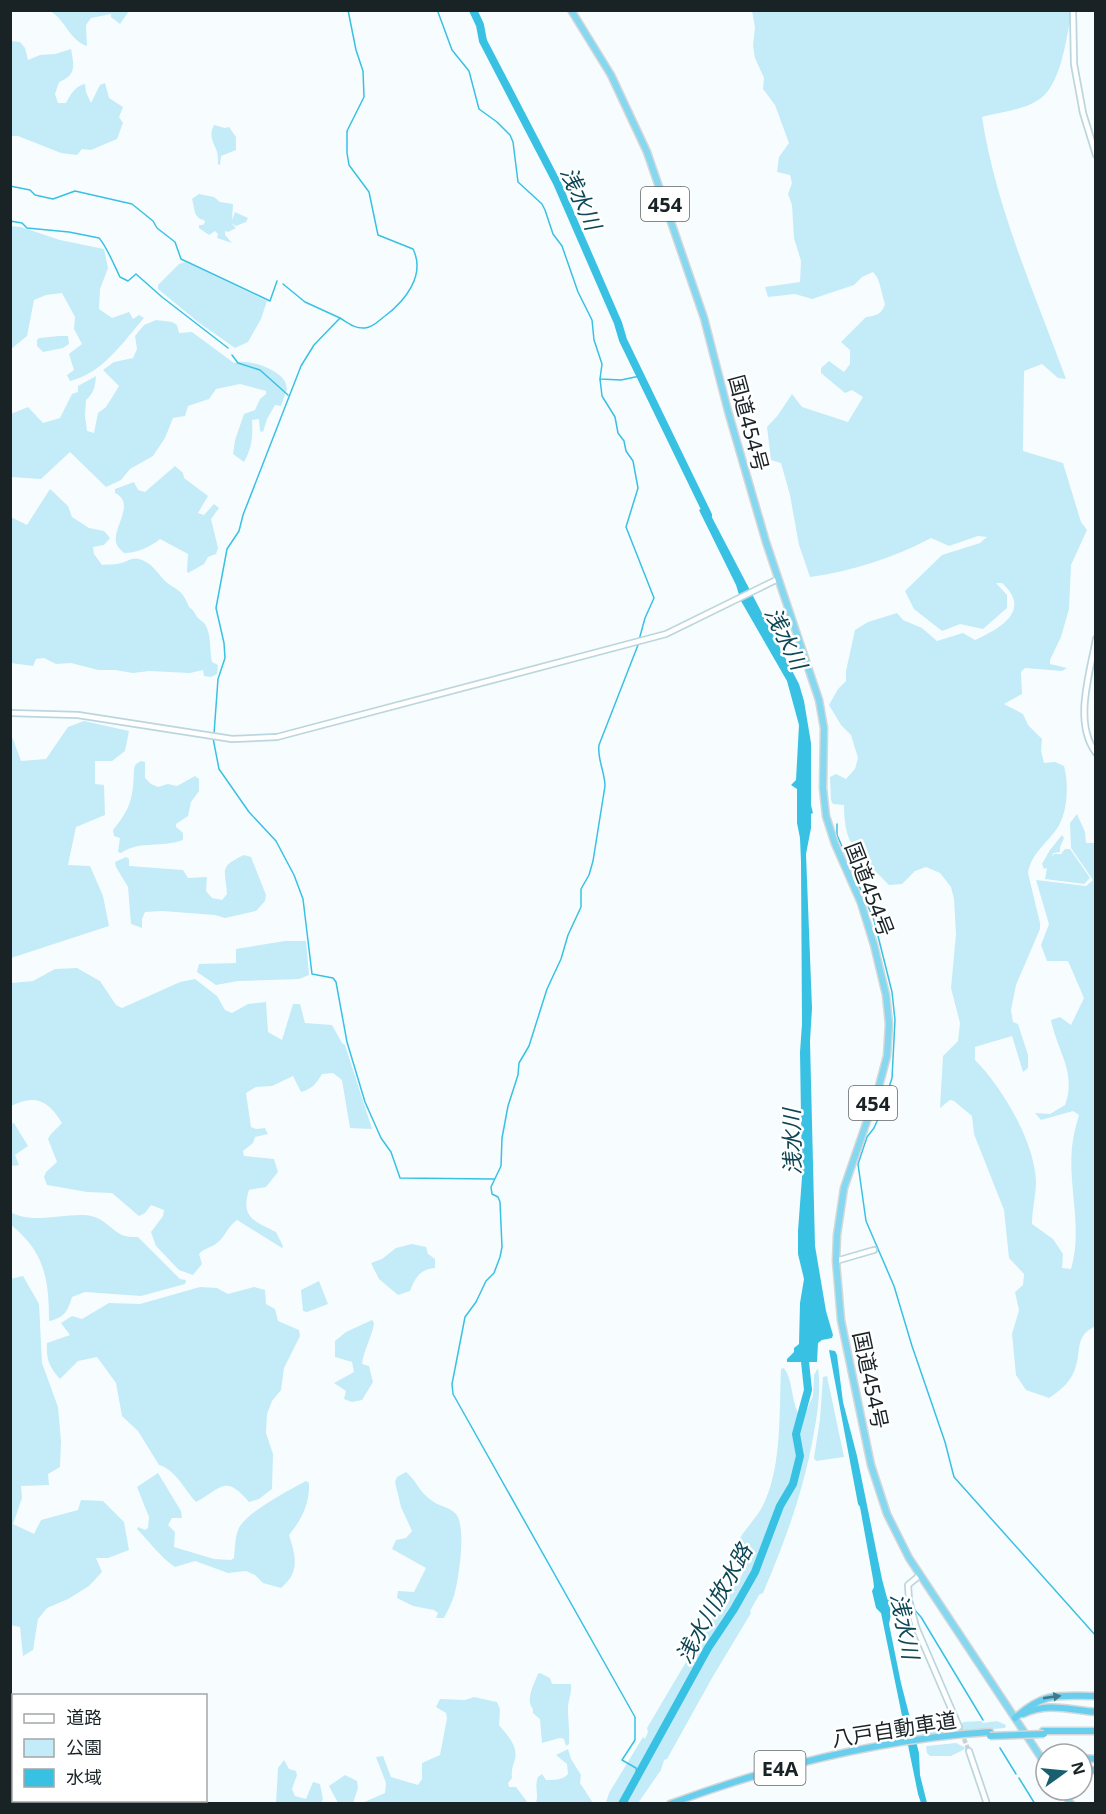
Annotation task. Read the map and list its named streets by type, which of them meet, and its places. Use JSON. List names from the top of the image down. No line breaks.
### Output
{"streets":{"highway":["454","国道454号","八戸自動車道","E4A"]},"water":["浅水川","浅水川放水路"],"legend":["道路","公園","水域"],"north":"right"}
